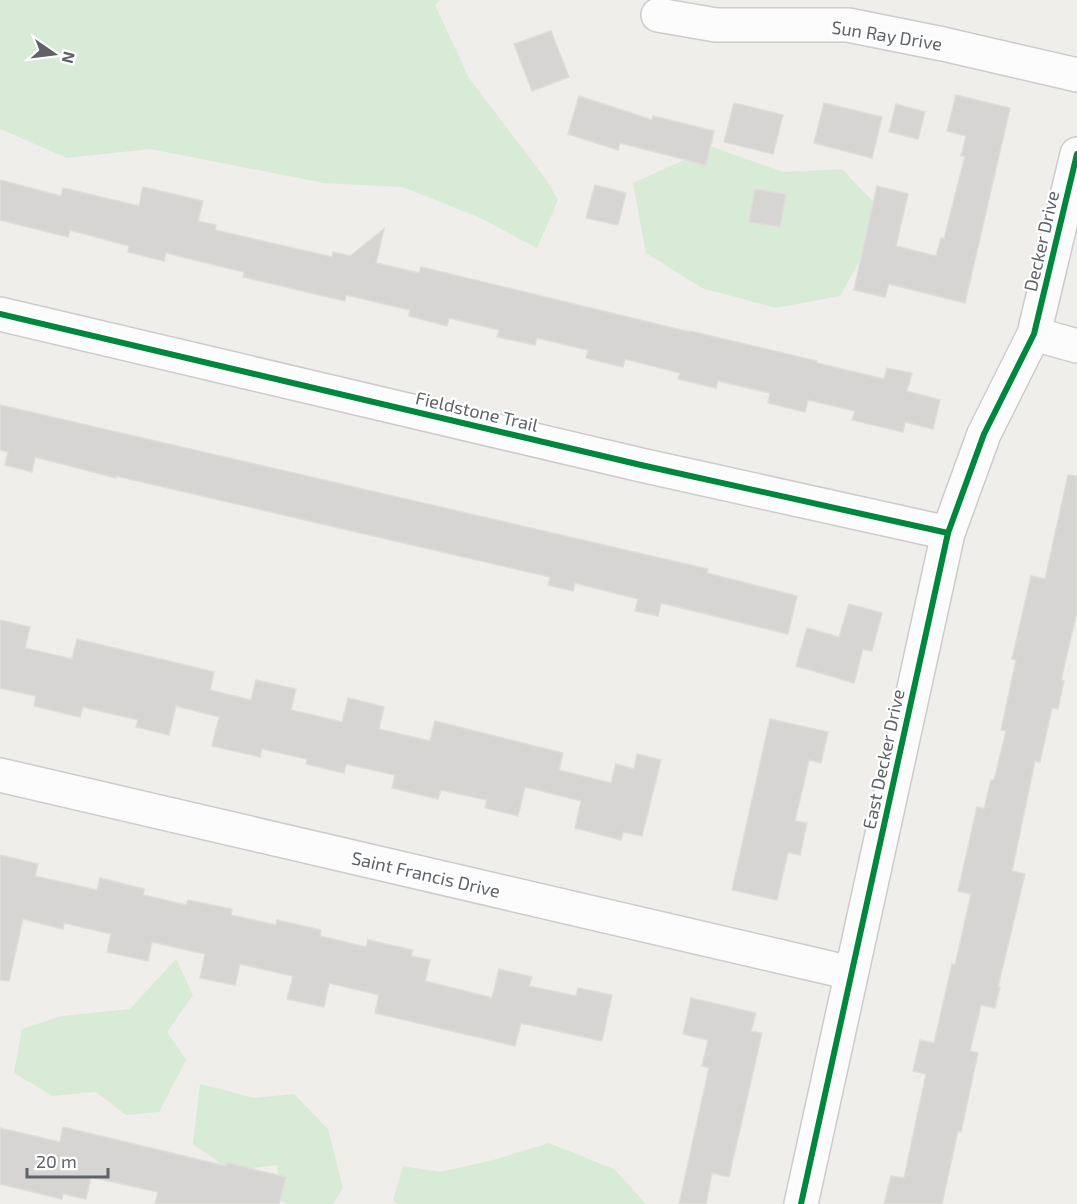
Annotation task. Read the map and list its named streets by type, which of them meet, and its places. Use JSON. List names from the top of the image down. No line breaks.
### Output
{"streets":{"street":["Sun Ray Drive","Decker Drive","Fieldstone Trail","East Decker Drive","Saint Francis Drive"]},"crossings":[["Decker Drive","East Decker Drive"],["Fieldstone Trail","East Decker Drive"],["East Decker Drive","Saint Francis Drive"]],"scale_bar":"20 m","north":"right"}
